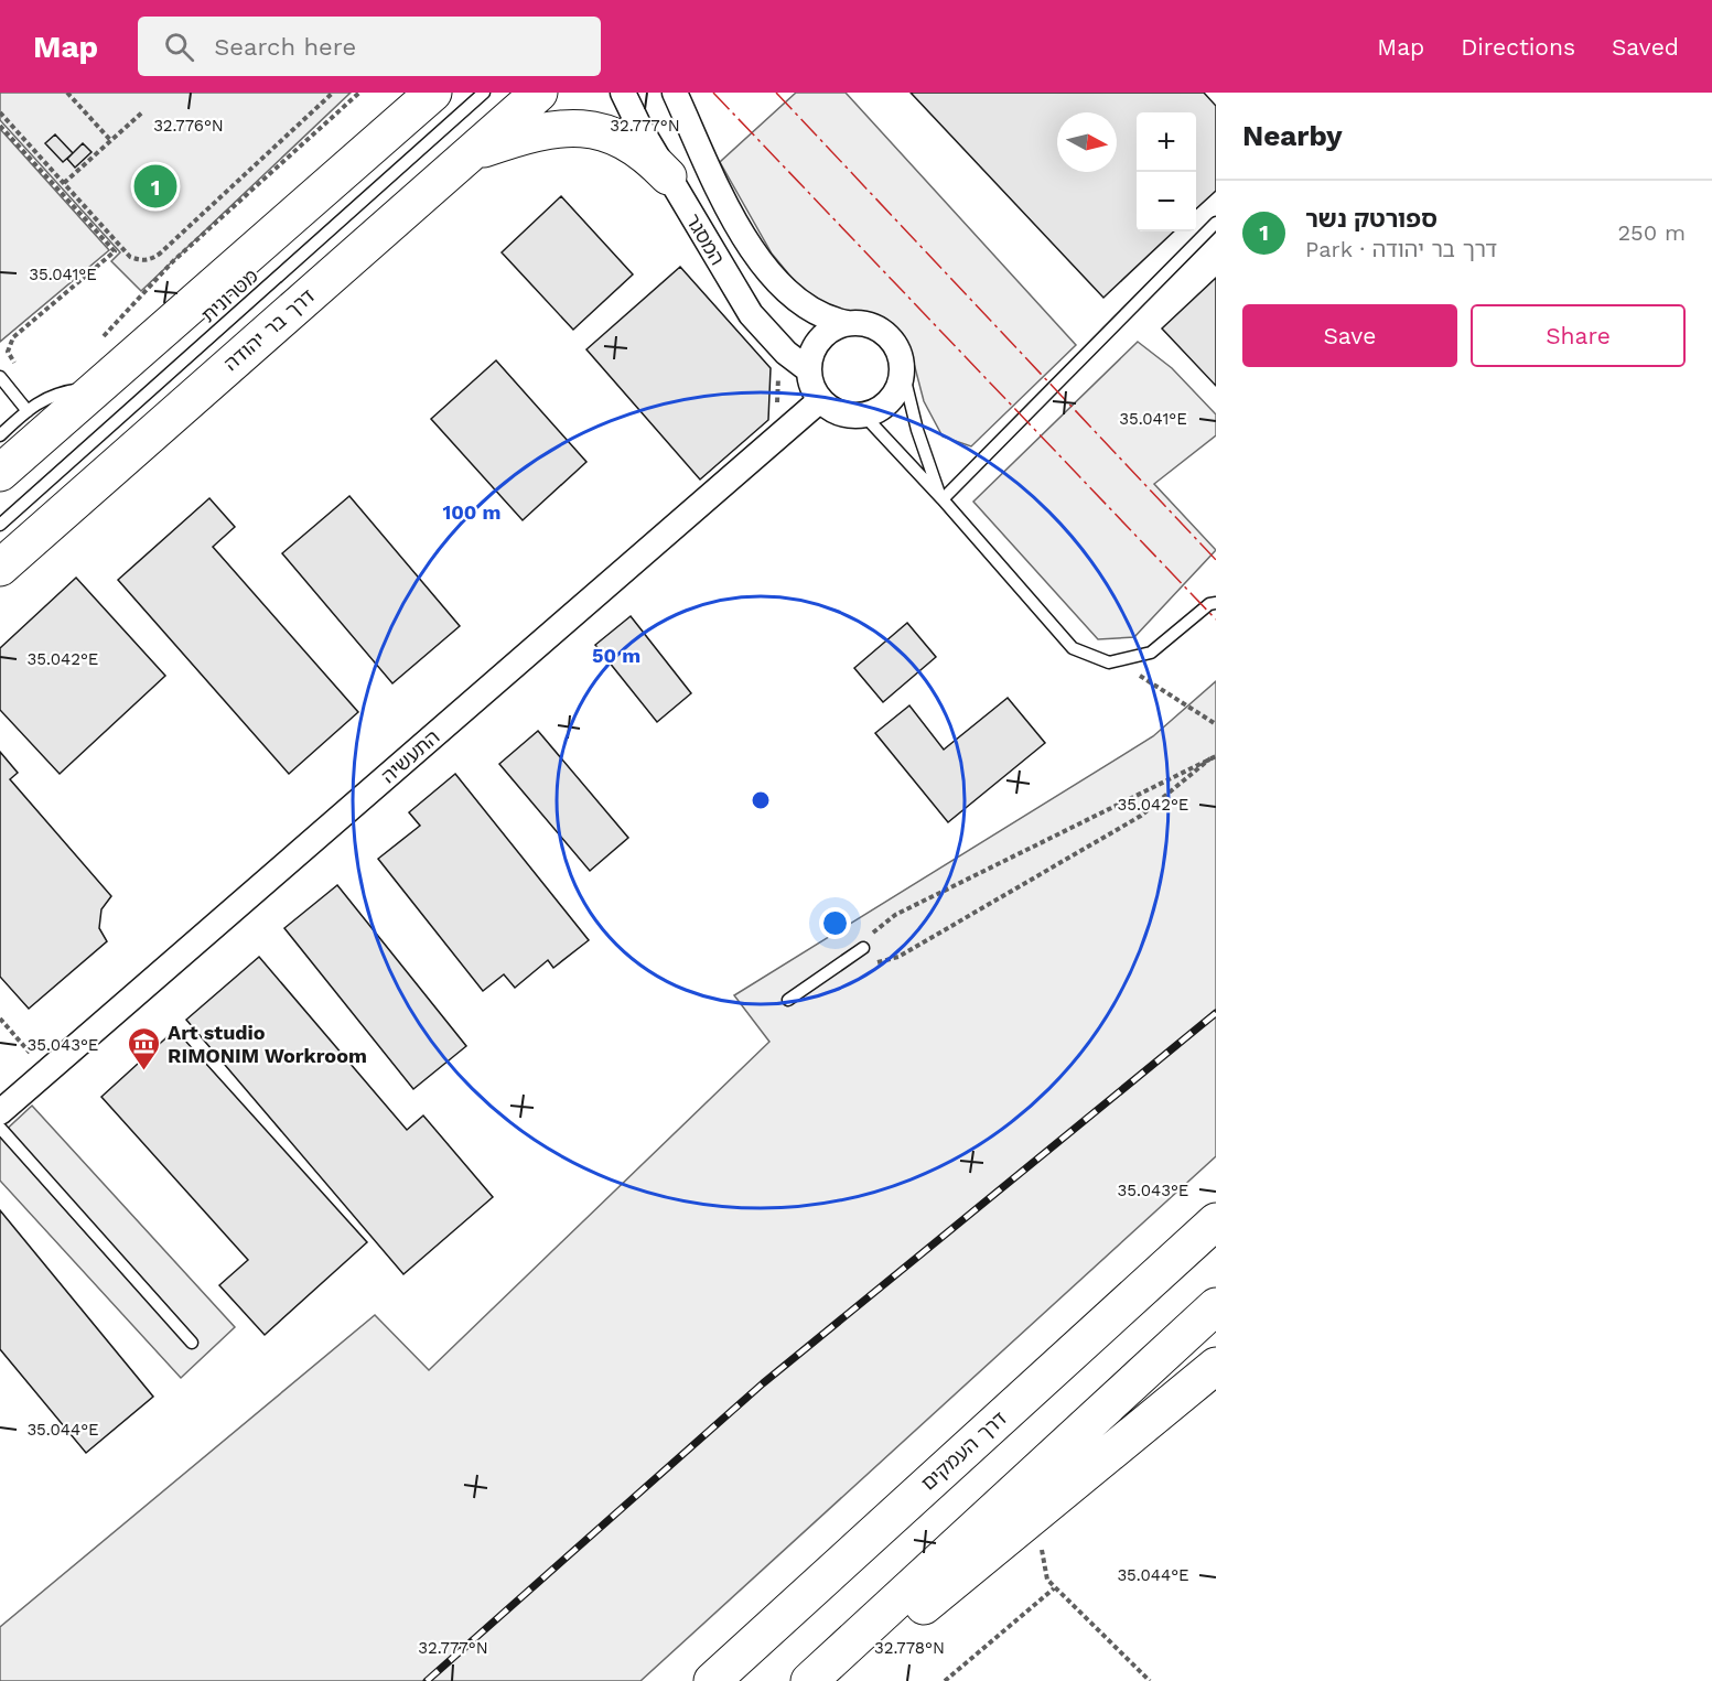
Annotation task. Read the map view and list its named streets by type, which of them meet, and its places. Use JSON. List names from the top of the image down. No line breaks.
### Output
{"streets":{"main road":["דרך בר יהודה","דרך העמקים"],"street":["המסגר","התעשיה"],"lane":["מטרונית"]},"crossings":[["המסגר","התעשיה"]],"places":{"museum":["Art studio RIMONIM Workroom"]},"north":"right","page":{"header":"Map","search":"Search here","nav":["Map","Directions","Saved"],"heading":"Nearby","map_buttons":["+","−"],"pins":"1","list":[{"mark":"1","name":"ספורטק נשר","note":"Park · דרך בר יהודה","value":"250 m"}],"buttons":["Save","Share"]},"coordinates":["32.776°N","32.777°N","35.041°E","35.042°E","35.043°E","35.044°E","32.778°N"],"rings":["100 m","50 m"]}
